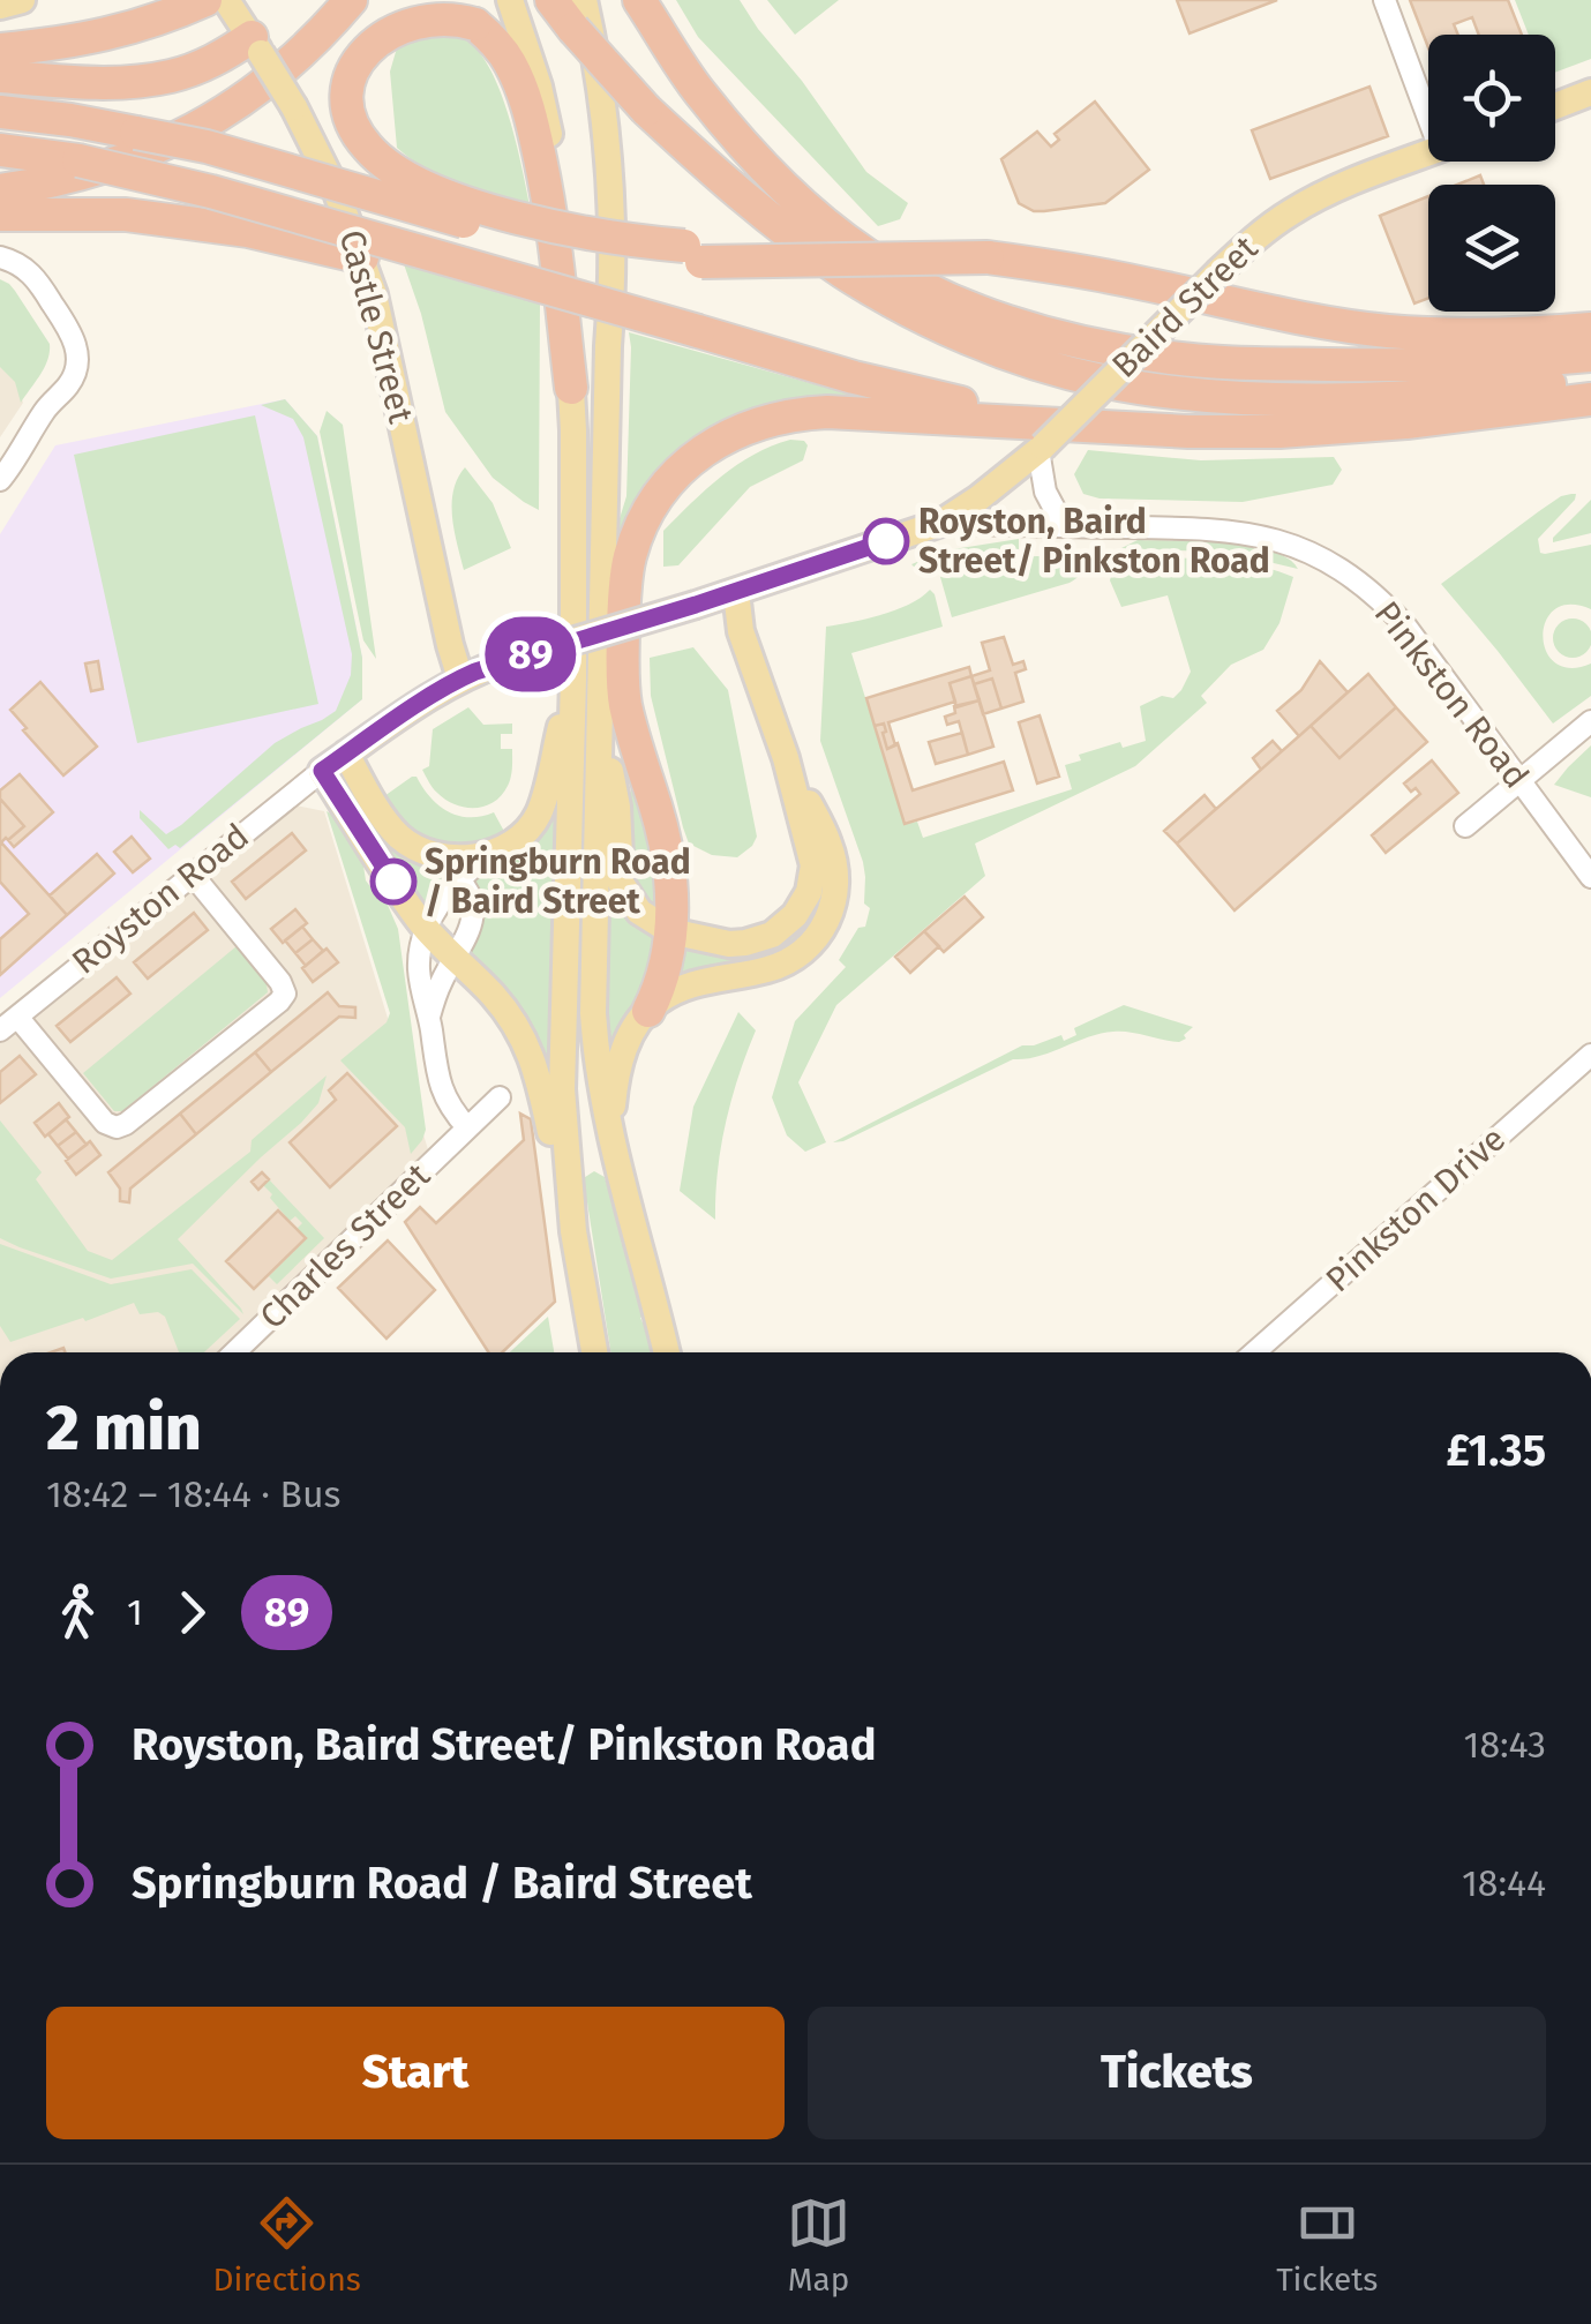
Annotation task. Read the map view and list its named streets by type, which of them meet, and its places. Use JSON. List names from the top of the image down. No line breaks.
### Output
{"streets":{"main road":["Baird Street","Castle Street"],"street":["Pinkston Road","Royston Road","Pinkston Drive","Charles Street"]},"crossings":[["Baird Street","Castle Street"],["Baird Street","Pinkston Road"],["Baird Street","Royston Road"]],"places":["Royston, Baird Street/ Pinkston Road","Springburn Road / Baird Street"],"lines":["bus line 89"],"page":{"on_map":"89","heading":["2 min","18:42 – 18:44 · Bus","£1.35"],"legs":["1","89"],"list":[{"name":"Royston, Baird Street/ Pinkston Road","value":"18:43"},{"name":"Springburn Road / Baird Street","value":"18:44"}],"buttons":["Start","Tickets"],"tabs":["Directions","Map","Tickets"]}}
